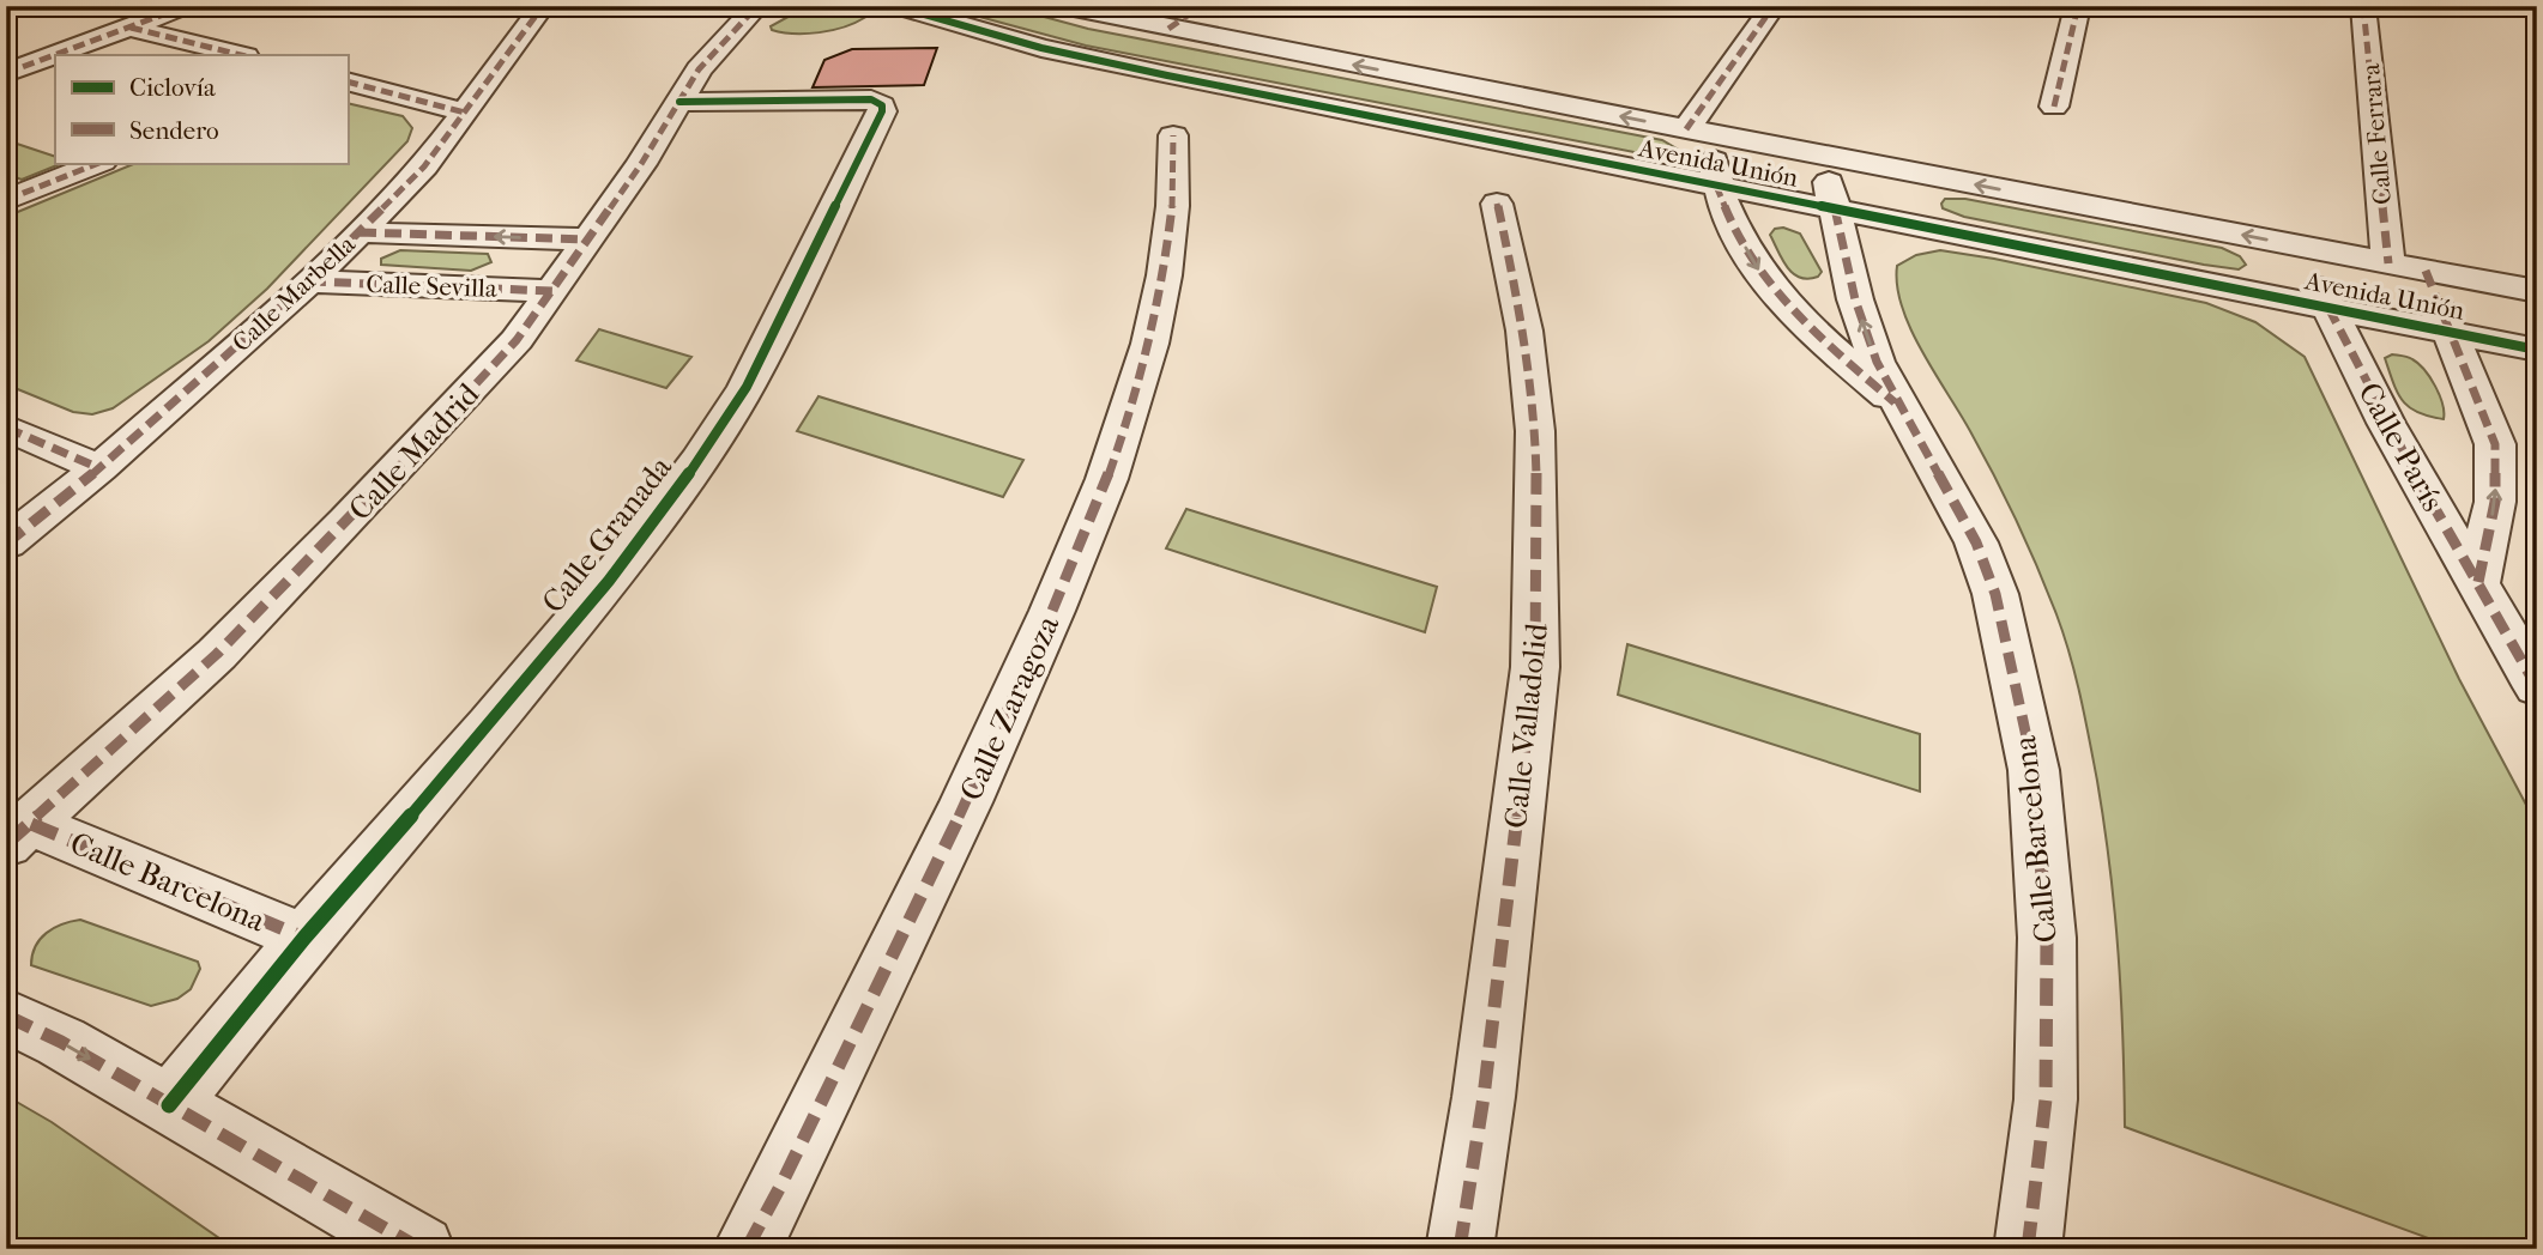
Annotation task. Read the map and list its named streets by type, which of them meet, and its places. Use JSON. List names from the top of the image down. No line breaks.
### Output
{"streets":{"street":["Calle Ferrara","Avenida Unión","Calle Sevilla","Calle Marbella","Calle París","Calle Madrid","Calle Granada","Calle Zaragoza","Calle Valladolid","Calle Barcelona"]},"crossings":[["Calle Ferrara","Avenida Unión"],["Calle Ferrara","Calle París"],["Avenida Unión","Calle París"],["Avenida Unión","Calle Barcelona"],["Calle Sevilla","Calle Marbella"],["Calle Sevilla","Calle Madrid"],["Calle Madrid","Calle Granada"],["Calle Madrid","Calle Barcelona"],["Calle Granada","Calle Barcelona"]],"legend":["Ciclovía","Sendero"]}
